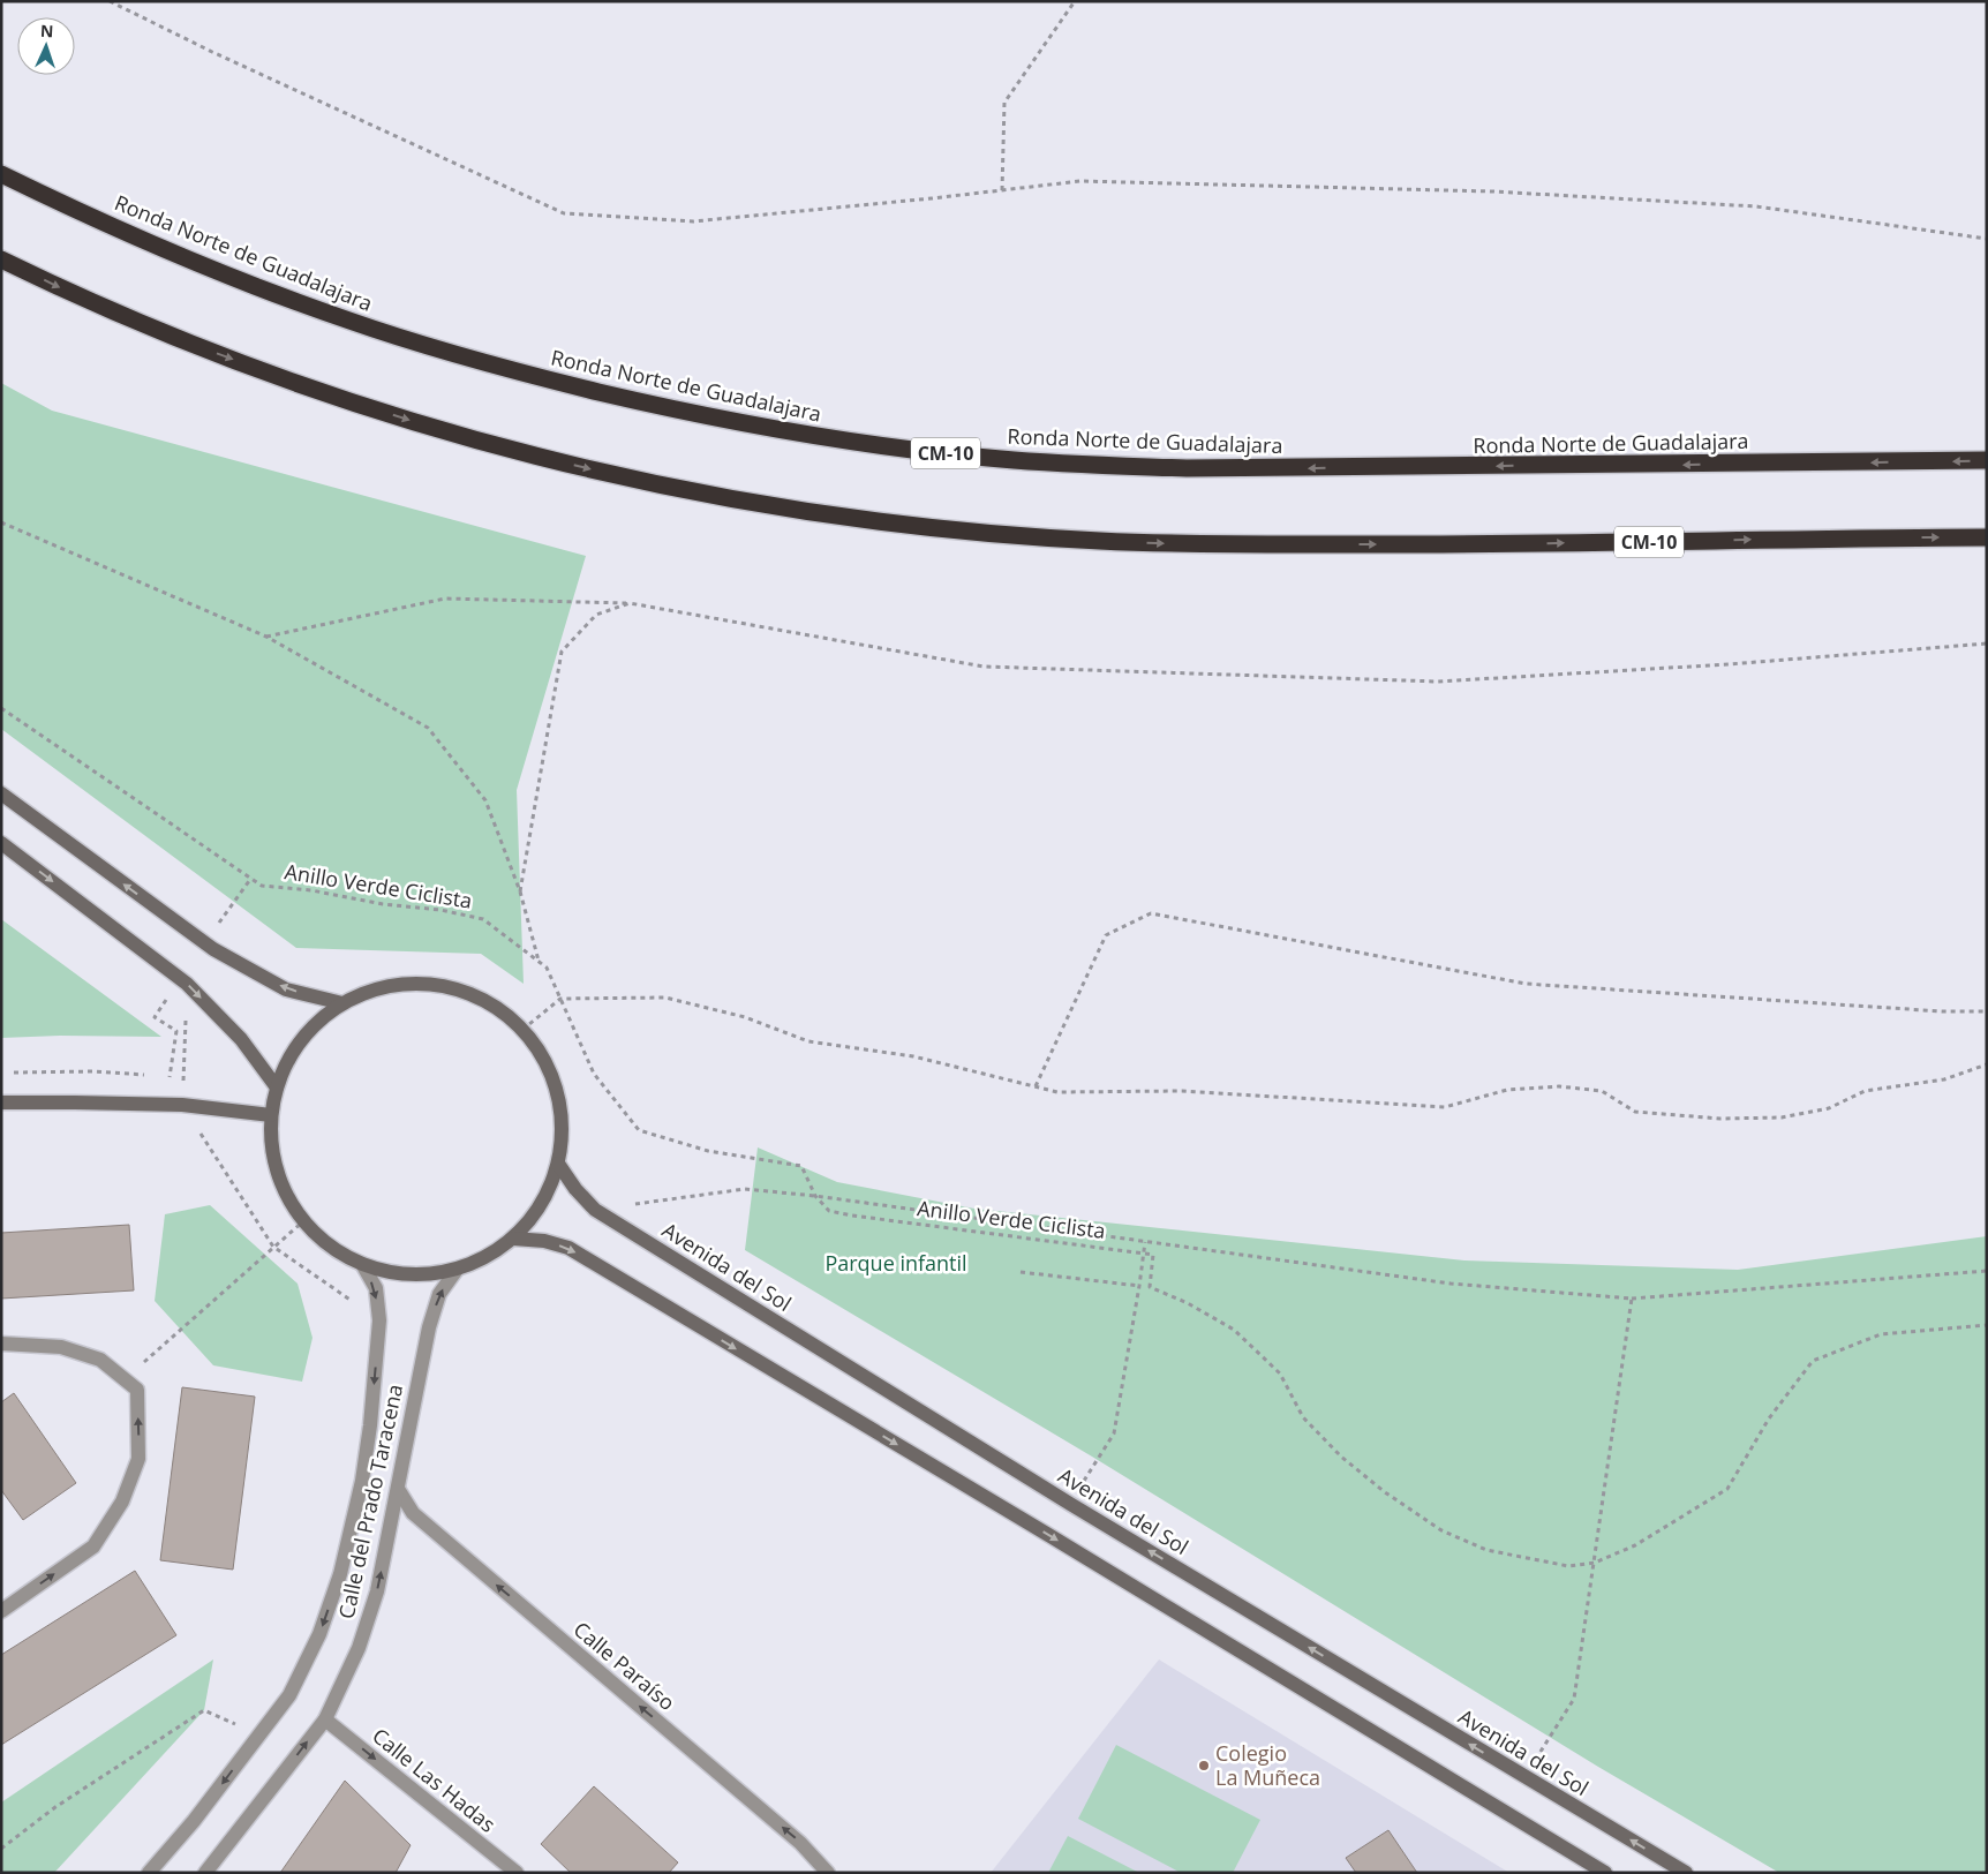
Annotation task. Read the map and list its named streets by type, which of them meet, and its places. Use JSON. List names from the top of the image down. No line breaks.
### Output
{"streets":{"highway":["Ronda Norte de Guadalajara","CM-10"],"street":["Avenida del Sol","Calle del Prado Taracena","Calle Paraíso","Calle Las Hadas"],"path":["Anillo Verde Ciclista"]},"crossings":[["Calle del Prado Taracena","Calle Paraíso"],["Calle del Prado Taracena","Calle Las Hadas"]],"one_way":["Calle Paraíso","Calle Las Hadas"],"parks":["Parque infantil"],"places":["Colegio La Muñeca"],"north":"top"}
